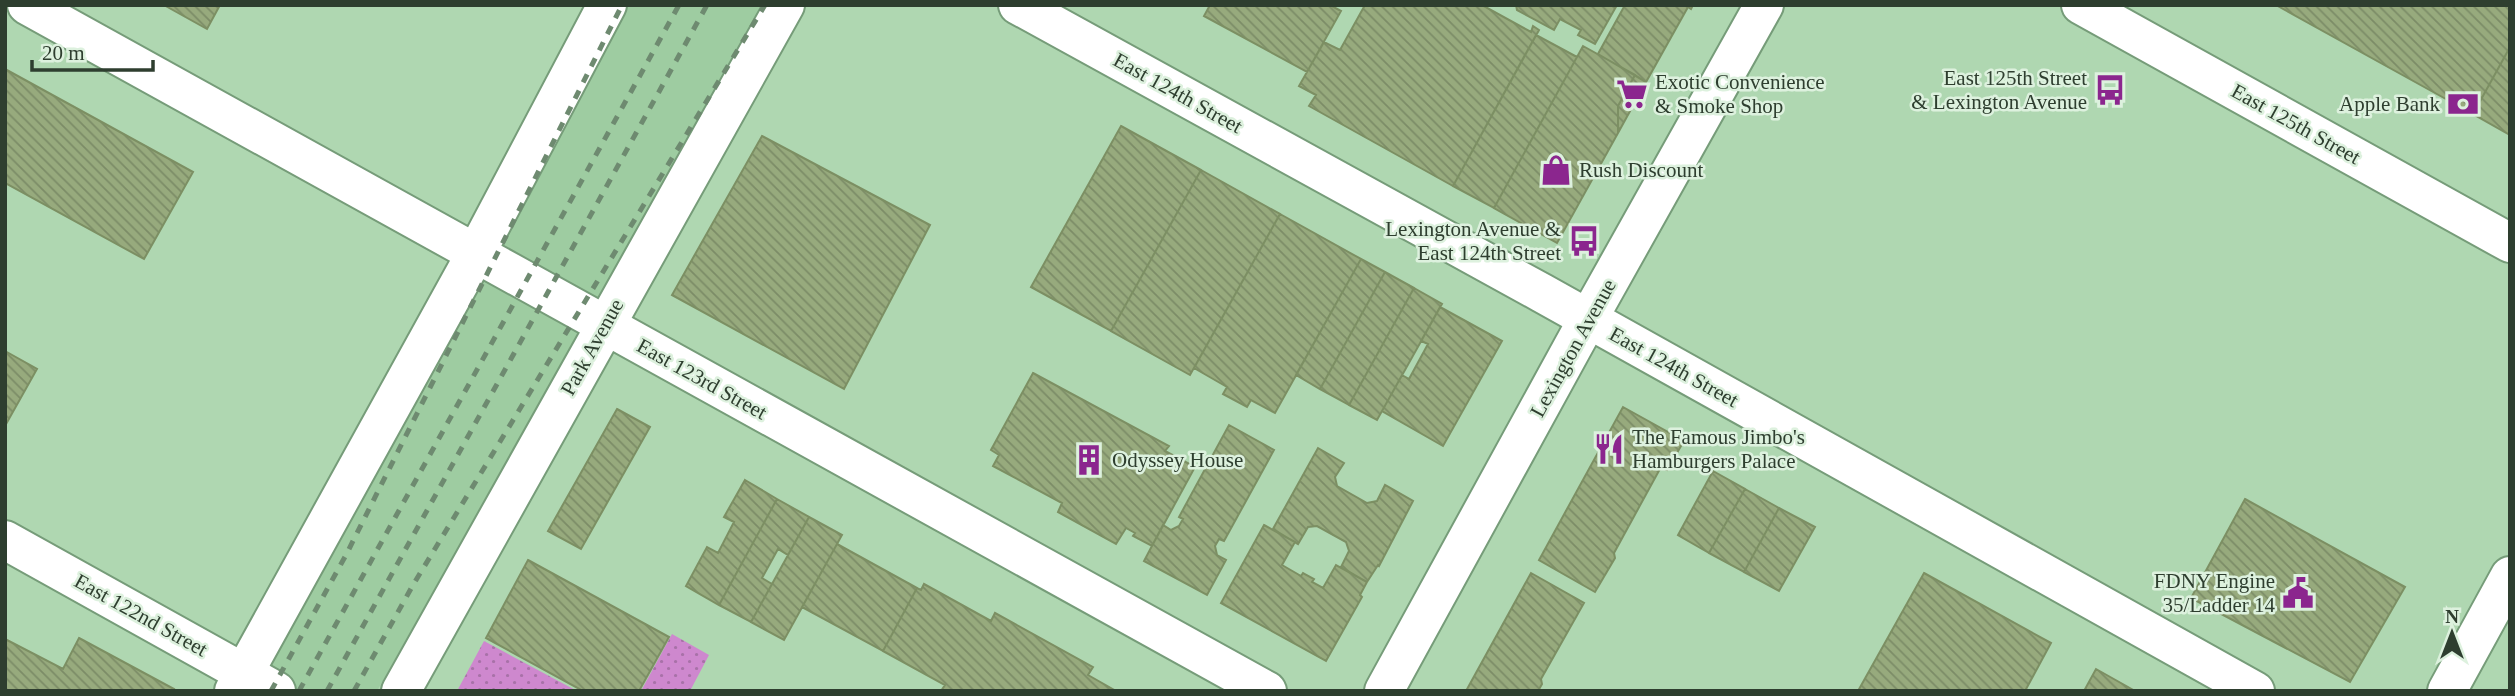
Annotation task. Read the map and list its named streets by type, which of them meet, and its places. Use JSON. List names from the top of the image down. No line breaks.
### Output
{"streets":{"street":["East 124th Street","East 125th Street","Park Avenue","Lexington Avenue","East 123rd Street","East 122nd Street"]},"crossings":[["East 124th Street","Lexington Avenue"],["Park Avenue","East 123rd Street"]],"places":{"bus stop":["East 125th Street & Lexington Avenue","Lexington Avenue & East 124th Street"],"supermarket":["Exotic Convenience & Smoke Shop"],"bank":["Apple Bank"],"shop":["Rush Discount"],"restaurant":["The Famous Jimbo's Hamburgers Palace"],"building":["Odyssey House"],"public building":["FDNY Engine 35/Ladder 14"]},"scale_bar":"20 m","north":"top"}
